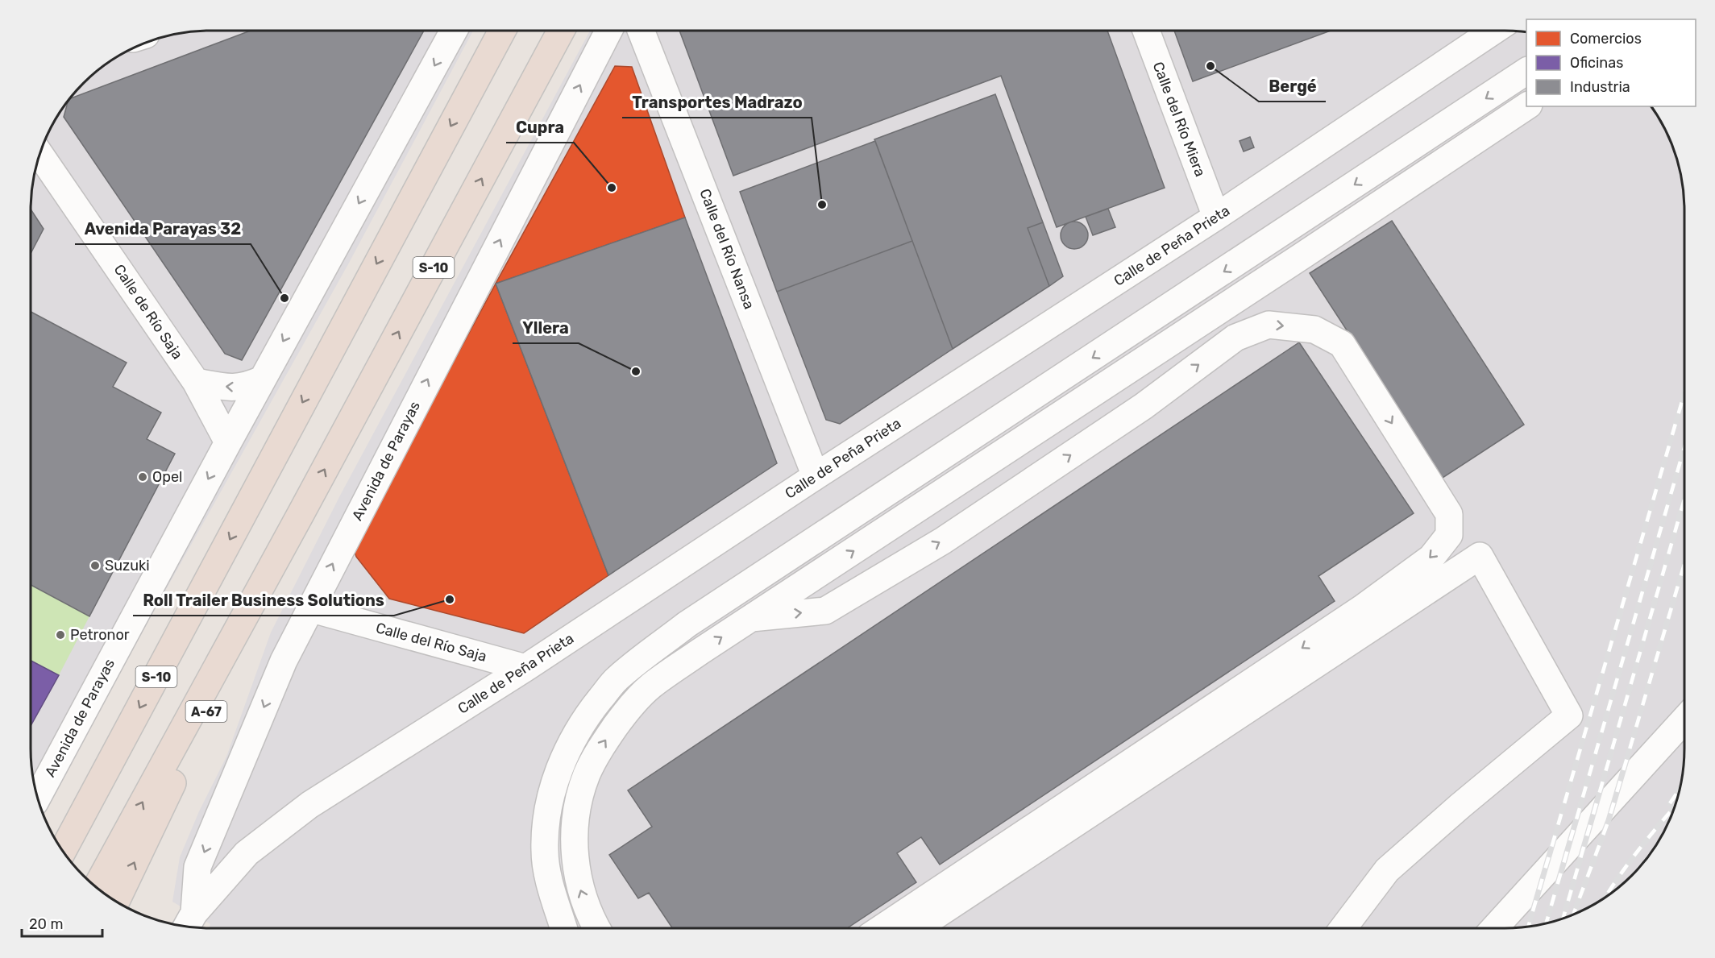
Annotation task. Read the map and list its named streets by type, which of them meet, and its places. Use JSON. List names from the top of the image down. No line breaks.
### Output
{"streets":{"highway":["S-10","A-67"],"street":["Calle del Río Miera","Calle de Peña Prieta","Calle del Río Nansa","Calle de Río Saja","Avenida de Parayas","Calle del Río Saja"]},"crossings":[["Calle del Río Miera","Calle de Peña Prieta"],["Calle de Peña Prieta","Calle del Río Nansa"],["Calle de Peña Prieta","Avenida de Parayas"],["Calle de Peña Prieta","Calle del Río Saja"],["S-10","A-67"],["Calle de Río Saja","Avenida de Parayas"],["Avenida de Parayas","Calle del Río Saja"]],"places":["Bergé","Cupra","Transportes Madrazo","Avenida Parayas 32","Yllera","Opel","Suzuki","Roll Trailer Business Solutions","Petronor"],"legend":["Comercios","Oficinas","Industria"],"scale_bar":"20 m"}
